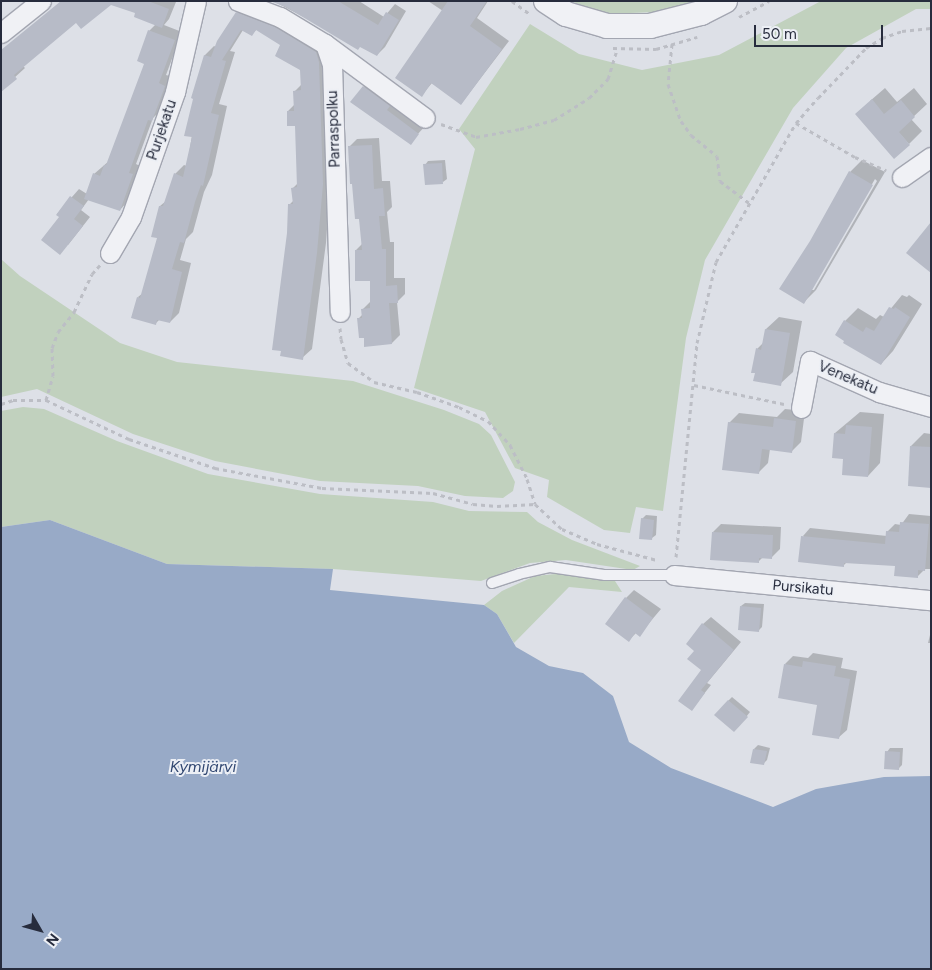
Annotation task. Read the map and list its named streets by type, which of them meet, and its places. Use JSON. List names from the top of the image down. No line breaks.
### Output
{"streets":{"street":["Parraspolku","Purjekatu","Venekatu","Pursikatu"]},"water":["Kymijärvi"],"scale_bar":"50 m","north":"bottom right"}
